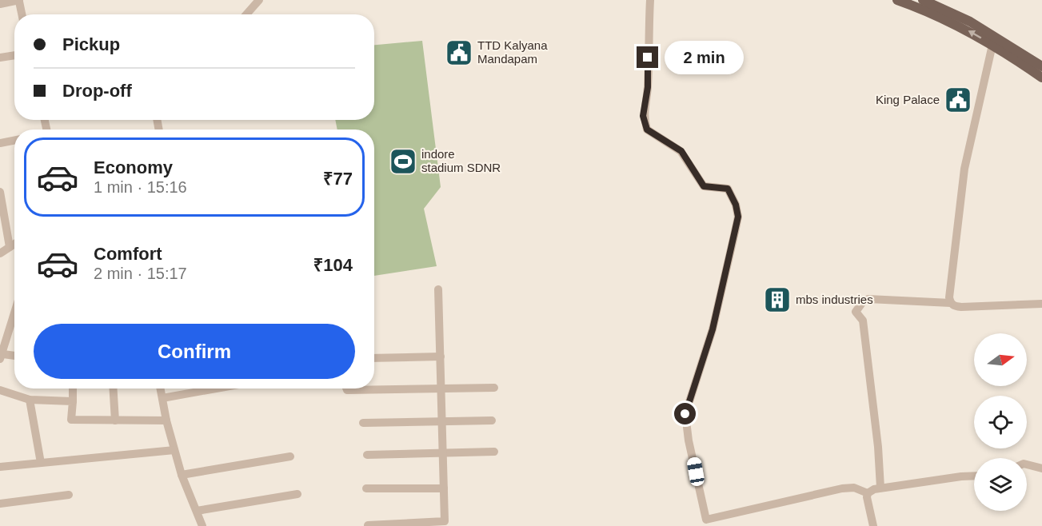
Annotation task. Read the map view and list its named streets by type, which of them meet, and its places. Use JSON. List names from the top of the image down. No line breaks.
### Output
{"places":{"public building":["TTD Kalyana Mandapam","King Palace"],"sports":["indore stadium SDNR"],"building":["mbs industries"]},"north":"right","page":{"banner":["Pickup","Drop-off"],"bubble":"2 min","list":[{"name":"Economy","note":"1 min · 15:16","value":"₹77"},{"name":"Comfort","note":"2 min · 15:17","value":"₹104"}],"buttons":"Confirm"}}
